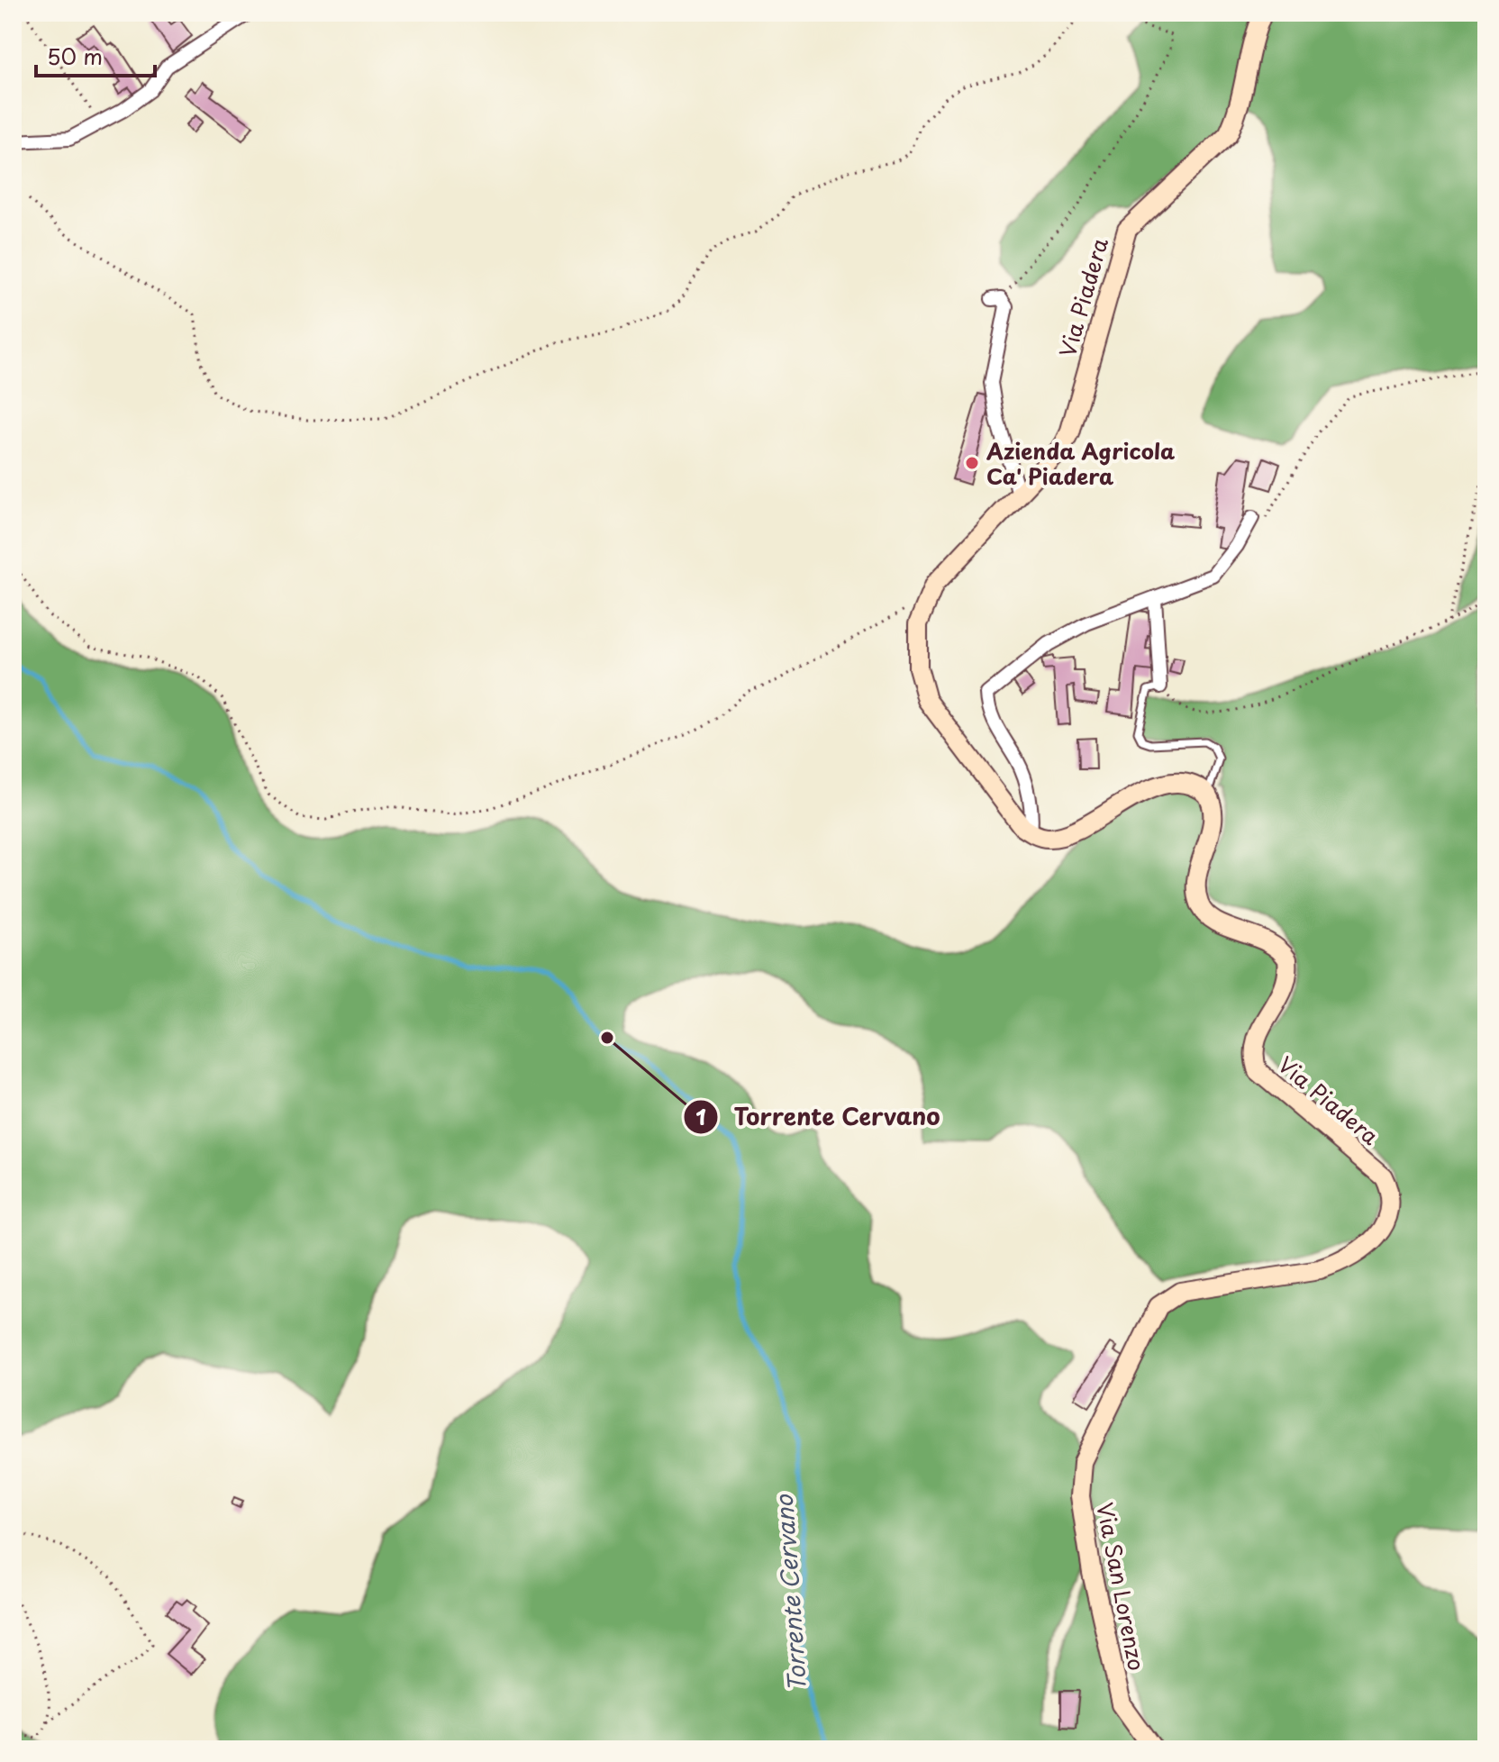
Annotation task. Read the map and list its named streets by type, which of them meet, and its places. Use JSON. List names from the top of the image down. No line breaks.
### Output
{"streets":{"street":["Via Piadera","Via San Lorenzo"]},"crossings":[["Via Piadera","Via San Lorenzo"]],"water":["Torrente Cervano"],"places":["Azienda Agricola Ca' Piadera","Torrente Cervano"],"scale_bar":"50 m"}
